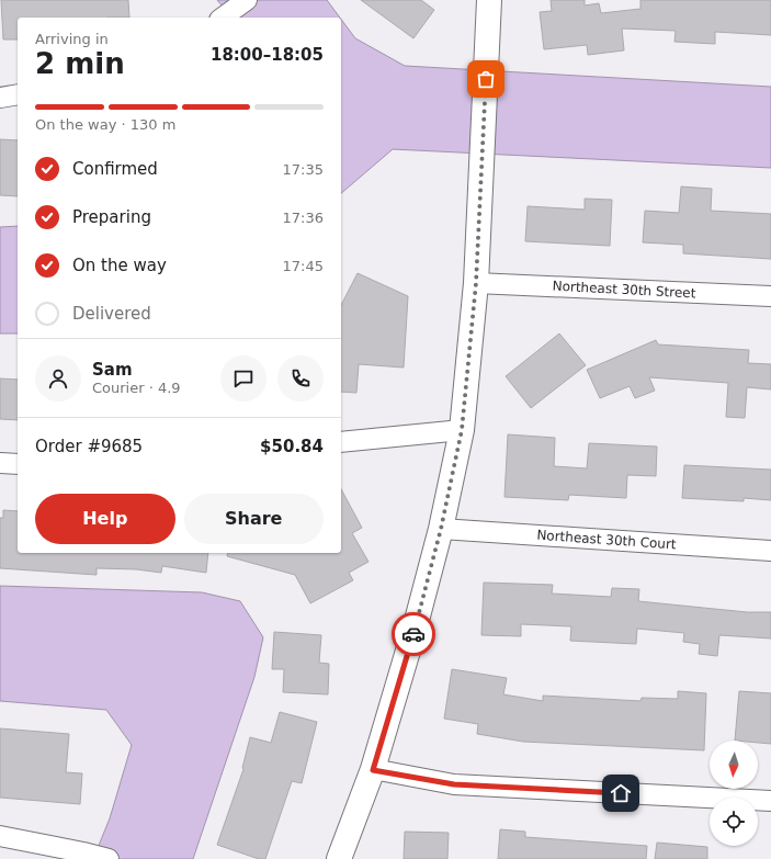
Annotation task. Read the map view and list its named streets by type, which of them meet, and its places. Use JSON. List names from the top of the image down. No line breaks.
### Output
{"streets":{"street":["Northeast 30th Street","Northeast 30th Court"]},"north":"bottom","page":{"heading":["2 min","Arriving in","18:00–18:05"],"panel":["Sam","Courier · 4.9","Order #9685","$50.84"],"bar":"On the way · 130 m","list":[["Confirmed","17:35"],["Preparing","17:36"],["On the way","17:45"],"Delivered"],"buttons":["Help","Share"]}}
